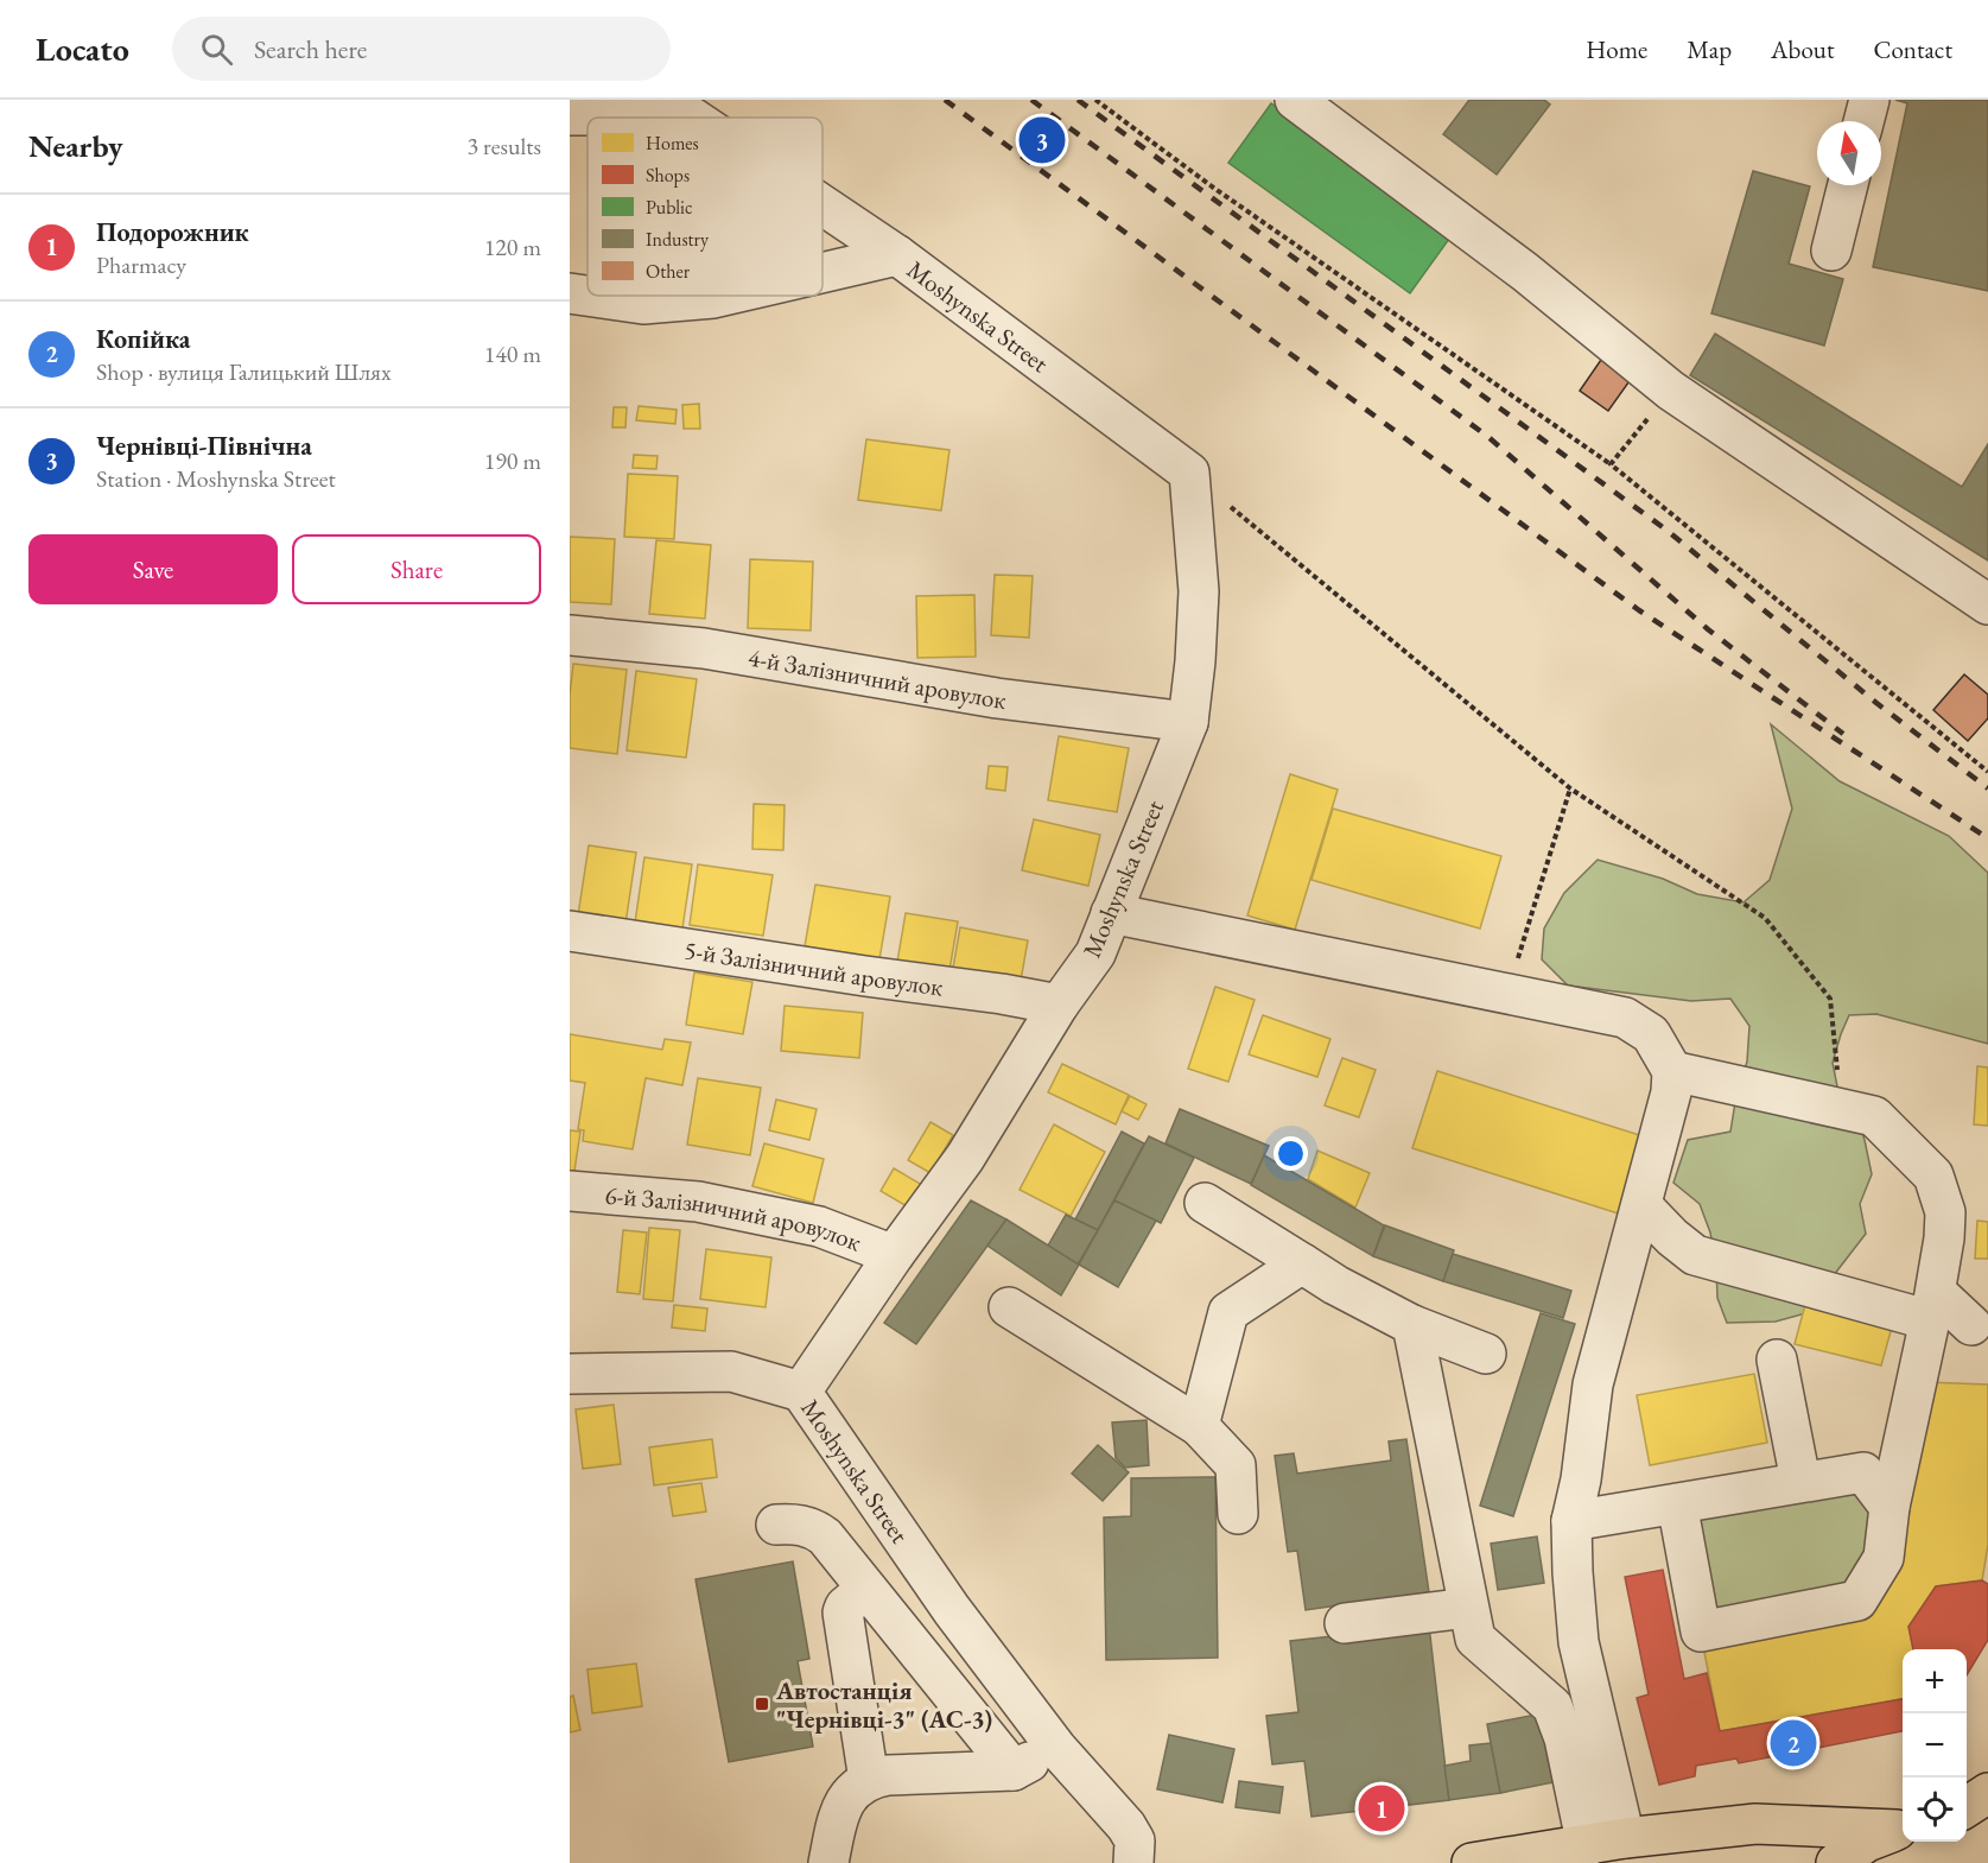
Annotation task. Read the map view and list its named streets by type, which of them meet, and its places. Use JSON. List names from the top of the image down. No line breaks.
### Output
{"streets":{"street":["Moshynska Street","4-й Залізничний аровулок","5-й Залізничний аровулок","6-й Залізничний аровулок"]},"crossings":[["Moshynska Street","4-й Залізничний аровулок"],["Moshynska Street","5-й Залізничний аровулок"],["Moshynska Street","6-й Залізничний аровулок"]],"places":{"transit":["Автостанція \"Чернівці-3\" (АС-3)"]},"legend":["Homes","Shops","Public","Industry","Other"],"north":"top","page":{"header":"Locato","search":"Search here","nav":["Home","Map","About","Contact"],"heading":["Nearby","3 results"],"pins":["3","2","1"],"list":[{"mark":"1","name":"Подорожник","note":"Pharmacy","value":"120 m"},{"mark":"2","name":"Копійка","note":"Shop · вулиця Галицький Шлях","value":"140 m"},{"mark":"3","name":"Чернівці-Північна","note":"Station · Moshynska Street","value":"190 m"}],"buttons":["Save","Share"],"map_buttons":["+","−"]}}
